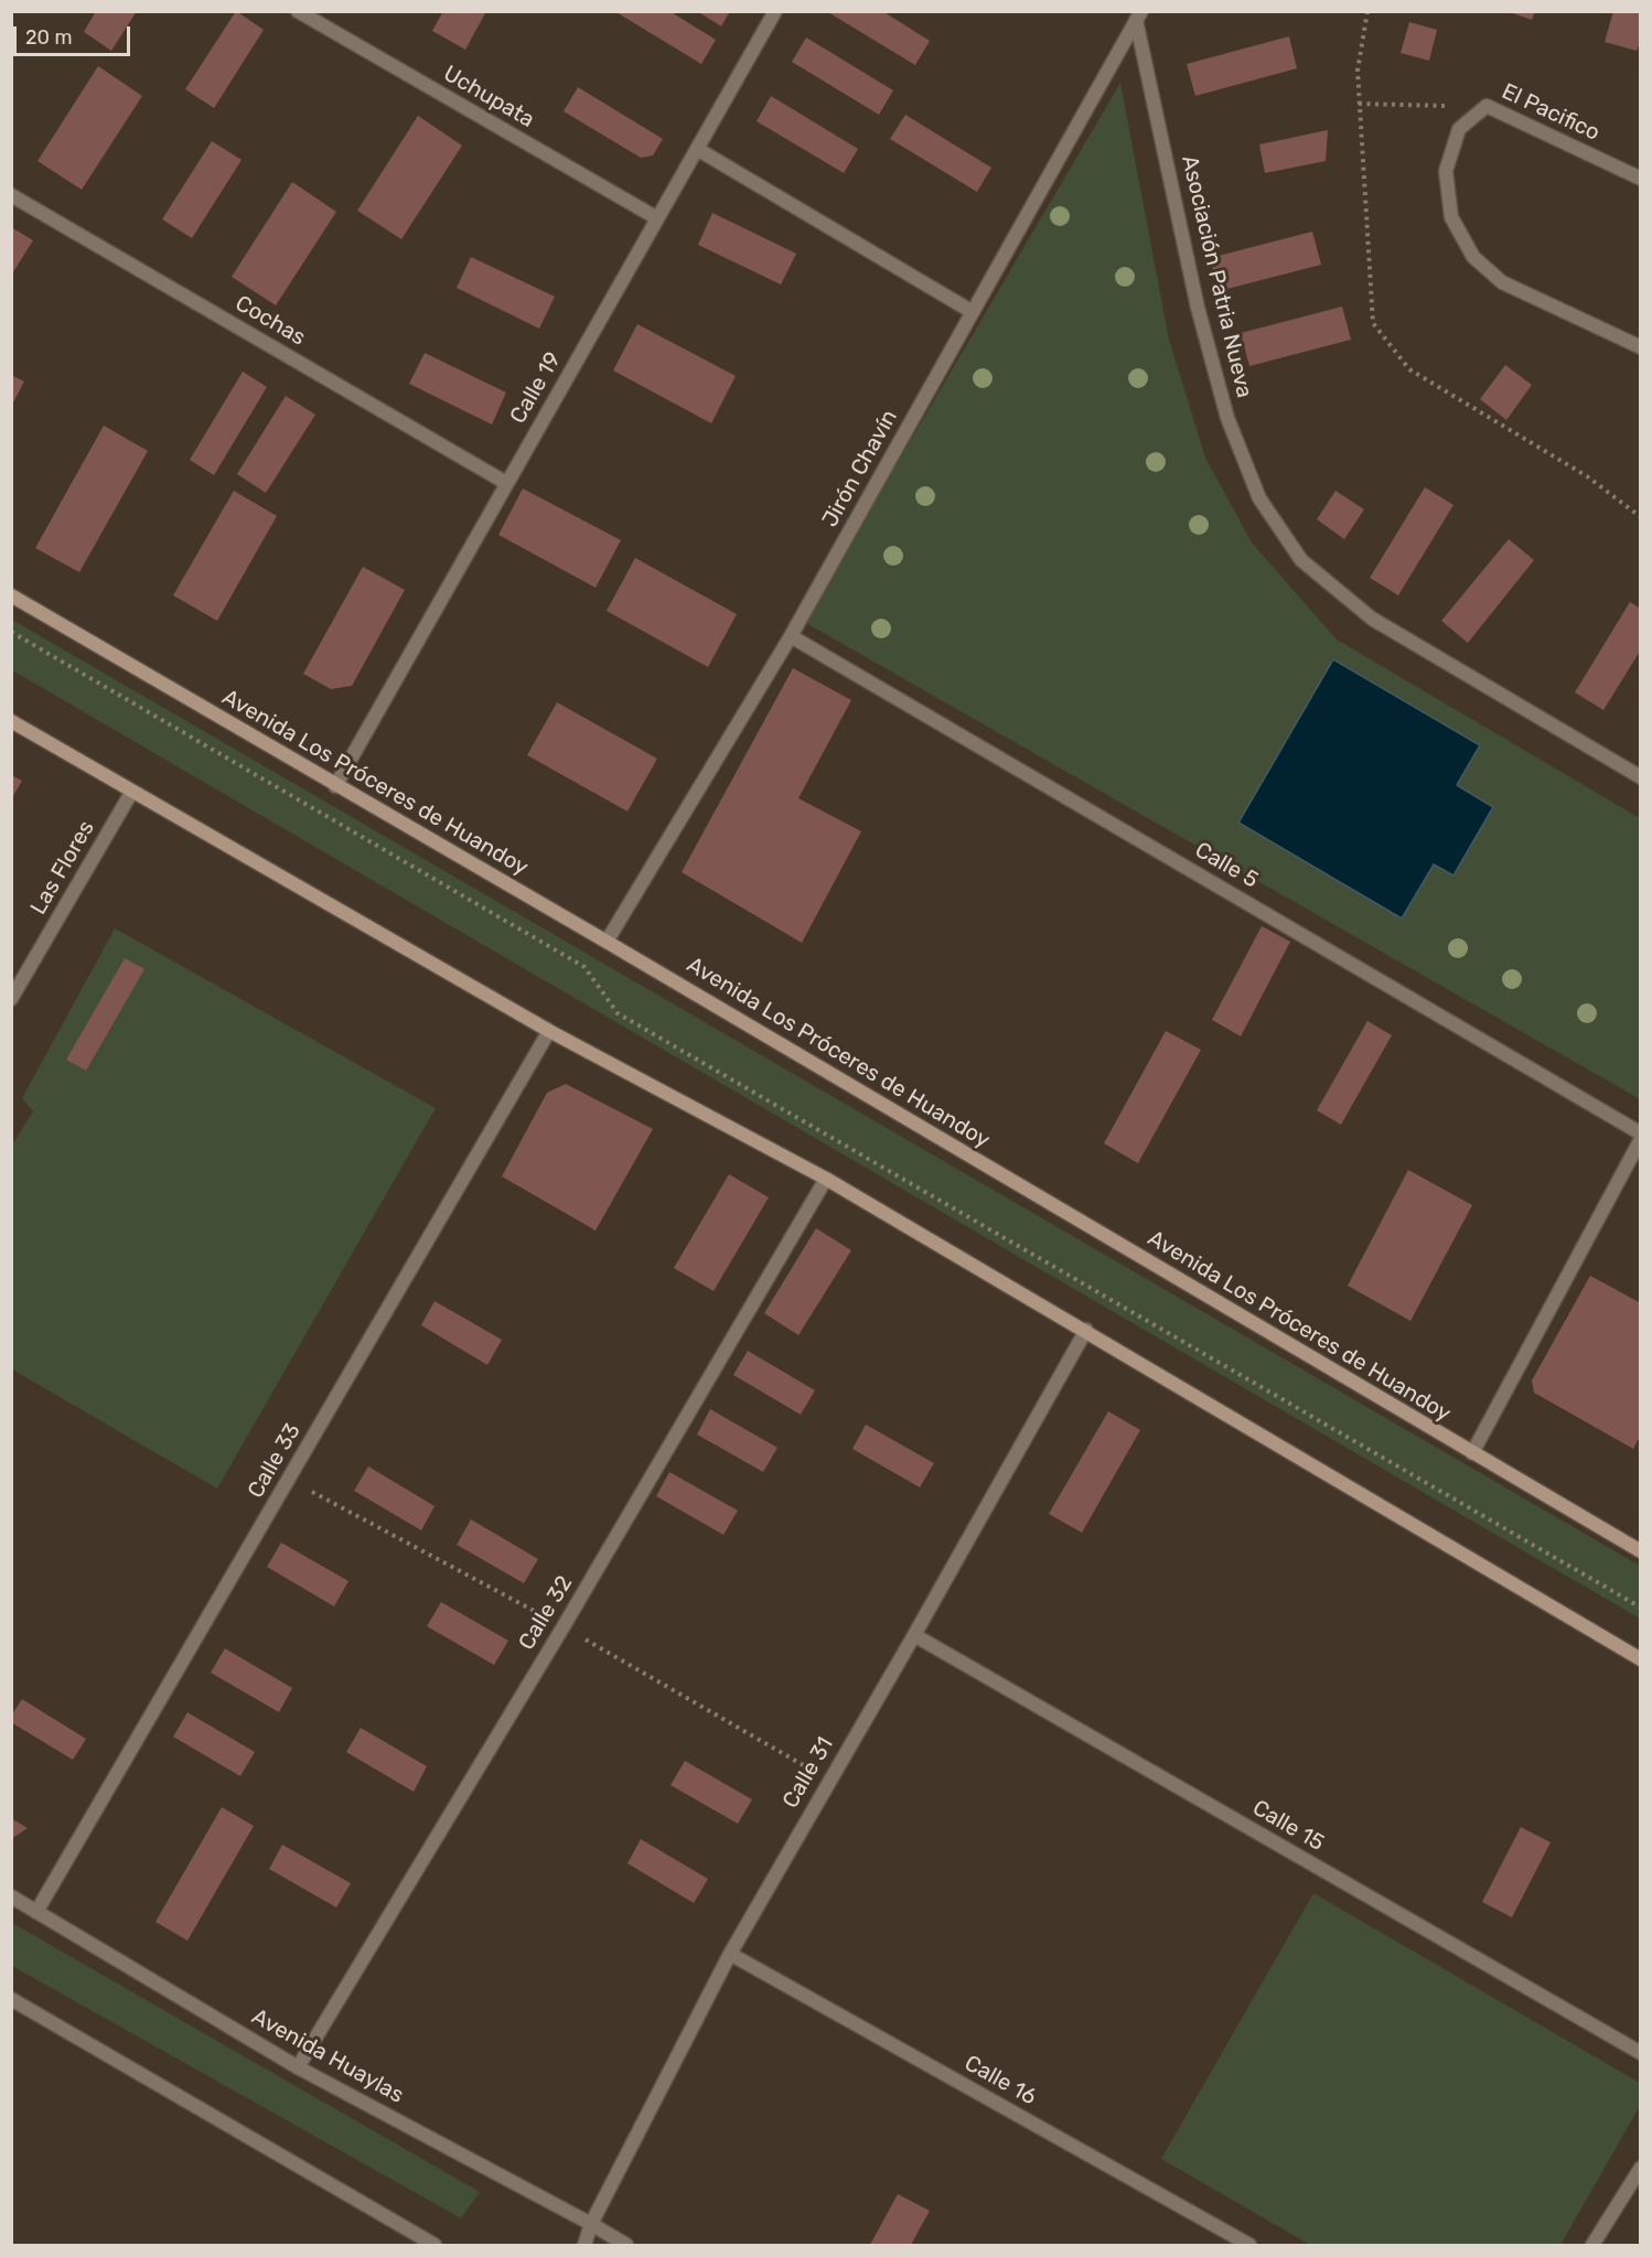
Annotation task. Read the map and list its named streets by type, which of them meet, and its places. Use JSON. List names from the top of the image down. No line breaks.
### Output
{"streets":{"main road":["Avenida Los Próceres de Huandoy"],"street":["Uchupata","El Pacifico","Asociación Patria Nueva","Cochas","Calle 19","Jirón Chavín","Calle 5","Las Flores","Calle 33","Calle 32","Calle 31","Calle 15","Avenida Huaylas","Calle 16"]},"crossings":[["Uchupata","Calle 19"],["Asociación Patria Nueva","Jirón Chavín"],["Cochas","Calle 19"],["Calle 19","Avenida Los Próceres de Huandoy"],["Jirón Chavín","Avenida Los Próceres de Huandoy"],["Jirón Chavín","Calle 5"],["Calle 33","Avenida Huaylas"],["Calle 32","Avenida Huaylas"],["Calle 31","Calle 15"],["Calle 31","Avenida Huaylas"],["Calle 31","Calle 16"]],"scale_bar":"20 m"}
